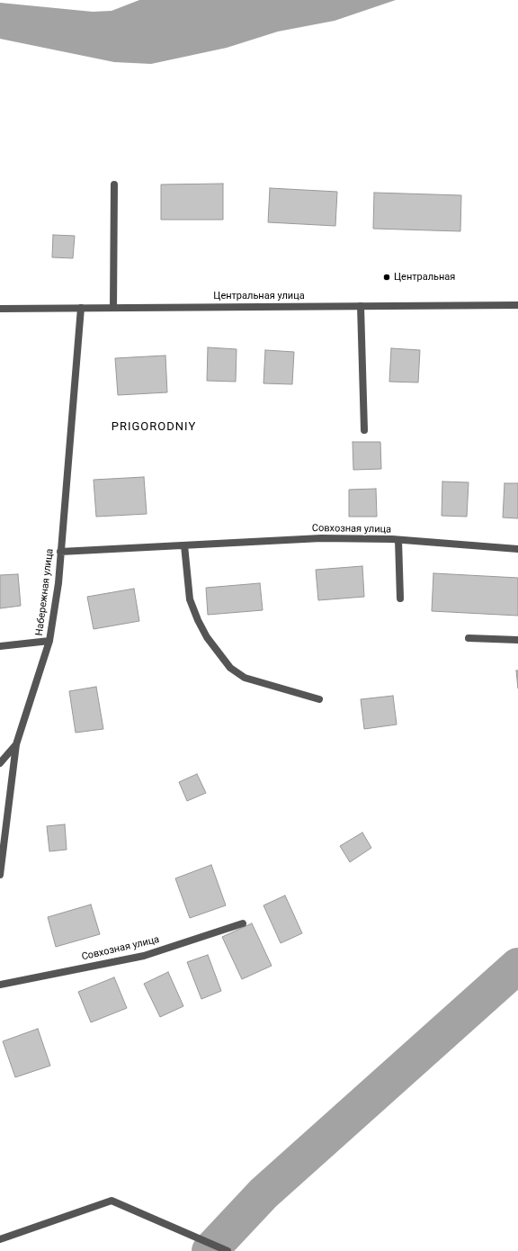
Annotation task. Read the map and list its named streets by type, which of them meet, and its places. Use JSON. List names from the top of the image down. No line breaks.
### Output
{"streets":{"street":["Центральная улица","Совхозная улица","Набережная улица"]},"crossings":[["Центральная улица","Набережная улица"],["Совхозная улица","Набережная улица"]],"districts":["PRIGORODNIY"],"places":["Центральная"]}
